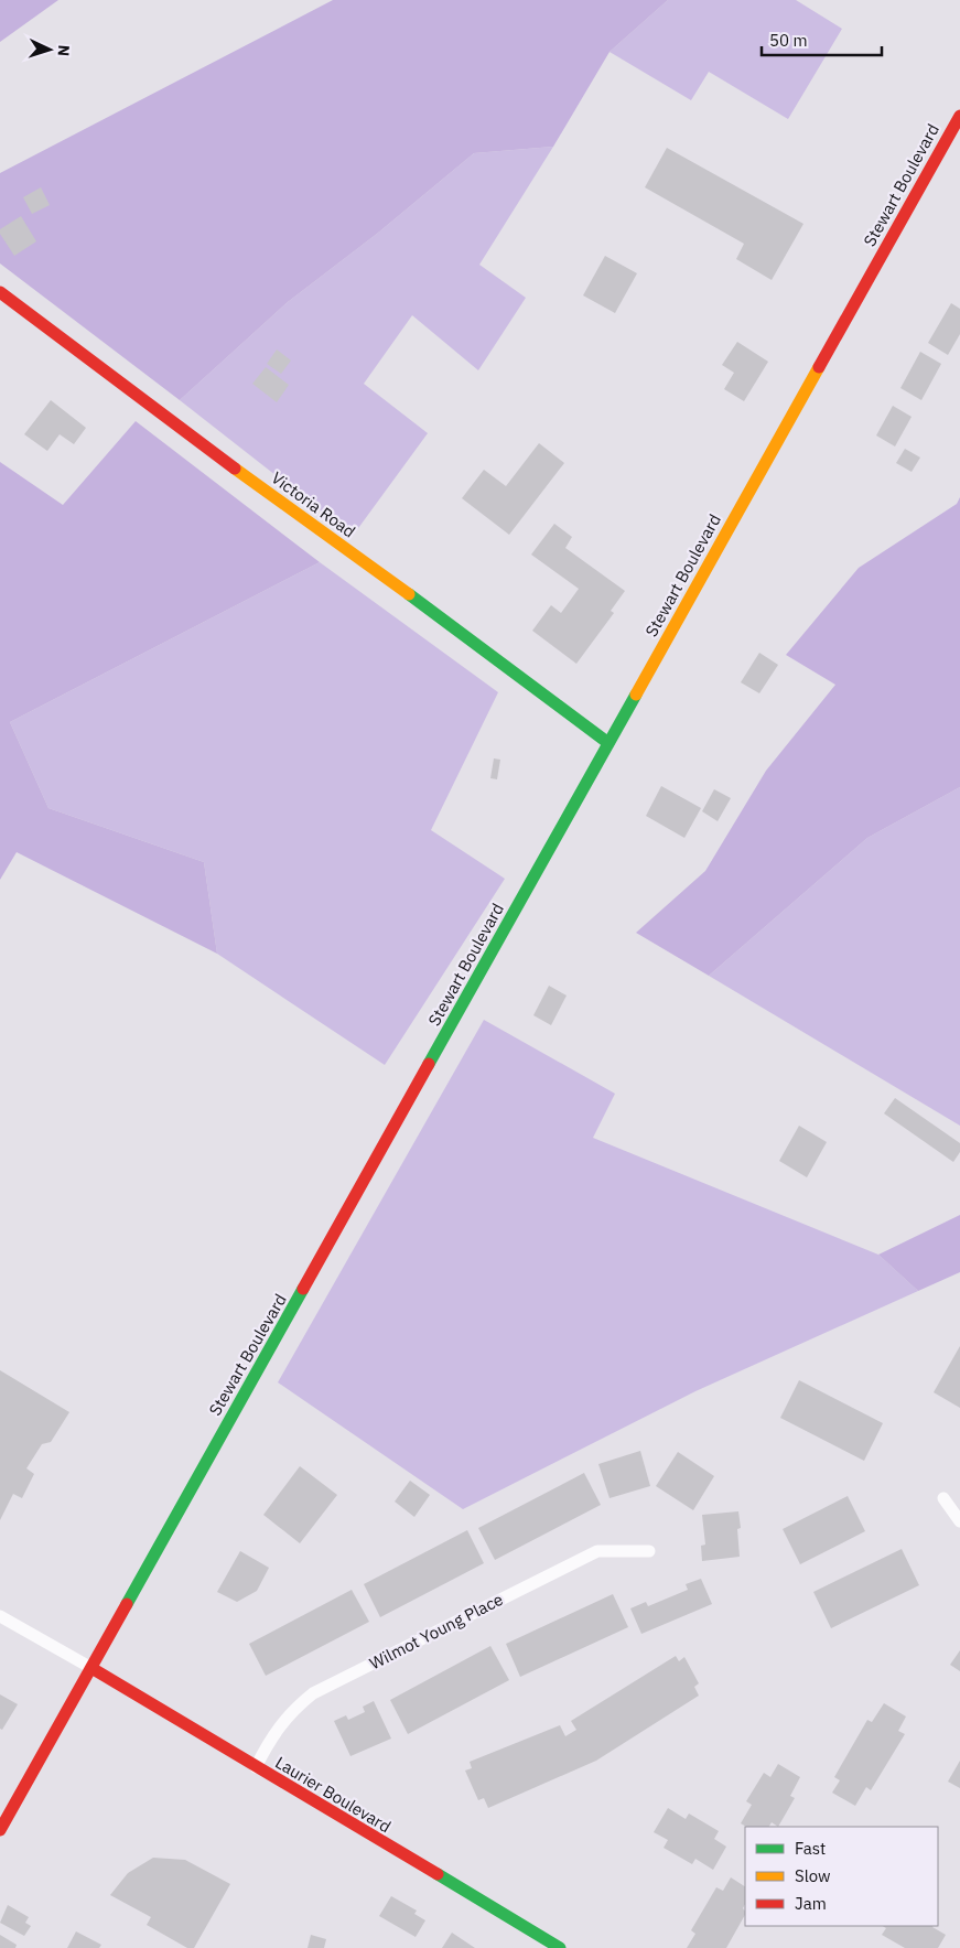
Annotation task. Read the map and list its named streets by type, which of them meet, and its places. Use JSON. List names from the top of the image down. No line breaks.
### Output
{"streets":{"main road":["Stewart Boulevard","Victoria Road","Laurier Boulevard"],"street":["Wilmot Young Place"]},"crossings":[["Stewart Boulevard","Victoria Road"],["Stewart Boulevard","Laurier Boulevard"],["Wilmot Young Place","Laurier Boulevard"]],"legend":["Fast","Slow","Jam"],"scale_bar":"50 m","north":"right"}
